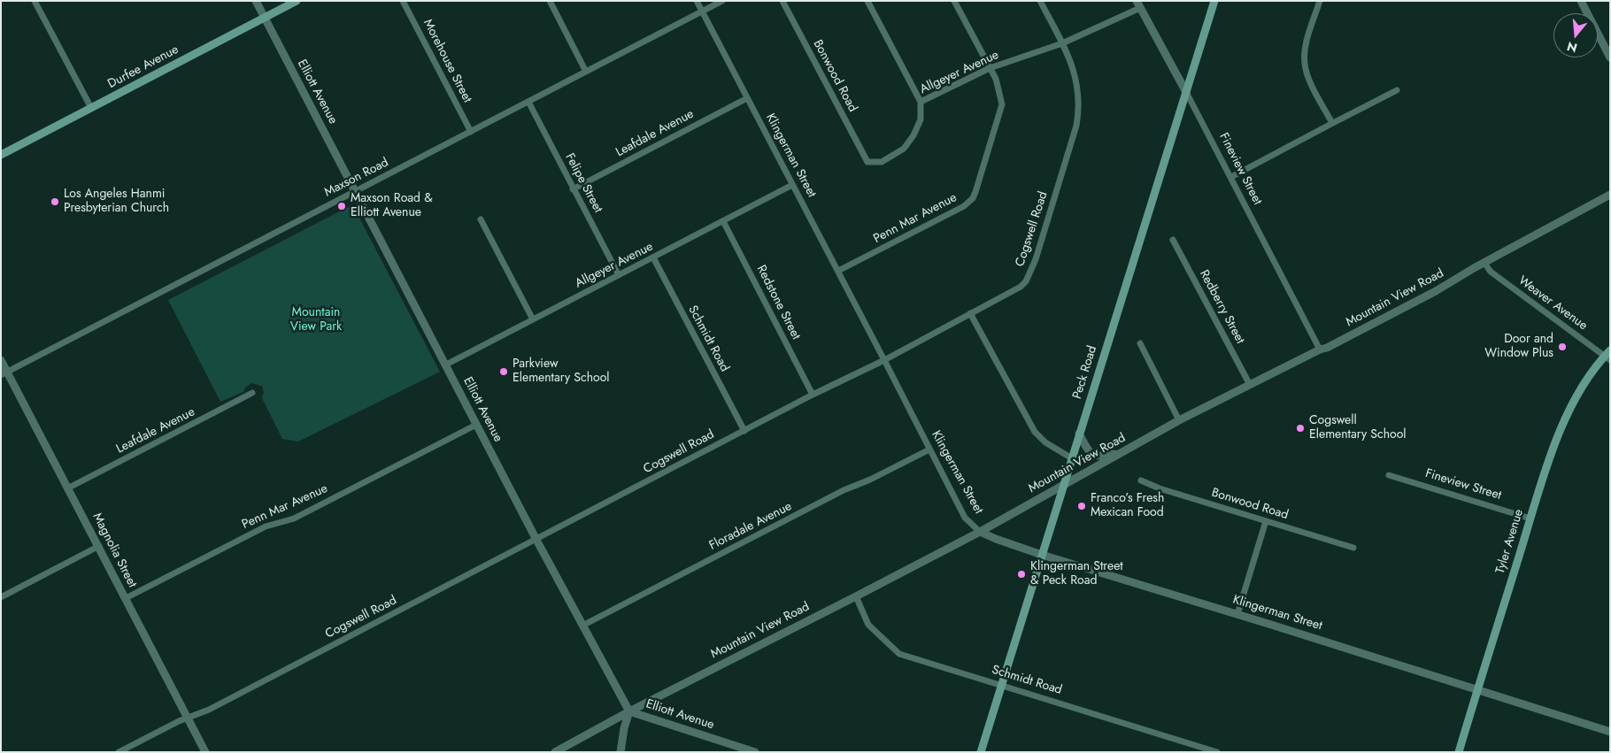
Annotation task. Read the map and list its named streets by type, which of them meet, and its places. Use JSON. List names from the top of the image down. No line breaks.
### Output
{"streets":{"main road":["Durfee Avenue","Peck Road","Tyler Avenue"],"street":["Morehouse Street","Allgeyer Avenue","Bonwood Road","Elliott Avenue","Leafdale Avenue","Klingerman Street","Fineview Street","Maxson Road","Felipe Street","Penn Mar Avenue","Cogswell Road","Mountain View Road","Redstone Street","Weaver Avenue","Redberry Street","Schmidt Road","Floradale Avenue","Magnolia Street"]},"crossings":[["Morehouse Street","Maxson Road"],["Durfee Avenue","Elliott Avenue"],["Allgeyer Avenue","Bonwood Road"],["Allgeyer Avenue","Elliott Avenue"],["Allgeyer Avenue","Klingerman Street"],["Allgeyer Avenue","Fineview Street"],["Allgeyer Avenue","Felipe Street"],["Allgeyer Avenue","Penn Mar Avenue"],["Allgeyer Avenue","Cogswell Road"],["Allgeyer Avenue","Redstone Street"],["Allgeyer Avenue","Schmidt Road"],["Elliott Avenue","Maxson Road"],["Elliott Avenue","Penn Mar Avenue"],["Elliott Avenue","Cogswell Road"],["Elliott Avenue","Mountain View Road"],["Elliott Avenue","Floradale Avenue"],["Leafdale Avenue","Klingerman Street"],["Leafdale Avenue","Felipe Street"],["Leafdale Avenue","Magnolia Street"],["Klingerman Street","Maxson Road"],["Klingerman Street","Penn Mar Avenue"],["Klingerman Street","Cogswell Road"],["Klingerman Street","Mountain View Road"],["Klingerman Street","Peck Road"],["Klingerman Street","Floradale Avenue"],["Klingerman Street","Tyler Avenue"],["Fineview Street","Mountain View Road"],["Fineview Street","Peck Road"],["Fineview Street","Tyler Avenue"],["Maxson Road","Felipe Street"],["Maxson Road","Magnolia Street"],["Penn Mar Avenue","Magnolia Street"],["Cogswell Road","Redstone Street"],["Cogswell Road","Schmidt Road"],["Cogswell Road","Magnolia Street"],["Mountain View Road","Weaver Avenue"],["Mountain View Road","Redberry Street"],["Mountain View Road","Schmidt Road"],["Mountain View Road","Peck Road"],["Weaver Avenue","Tyler Avenue"],["Schmidt Road","Peck Road"]],"parks":["Mountain View Park"],"places":["Los Angeles Hanmi Presbyterian Church","Maxson Road & Elliott Avenue","Door and Window Plus","Parkview Elementary School","Cogswell Elementary School","Franco’s Fresh Mexican Food","Klingerman Street & Peck Road"],"north":"bottom"}
